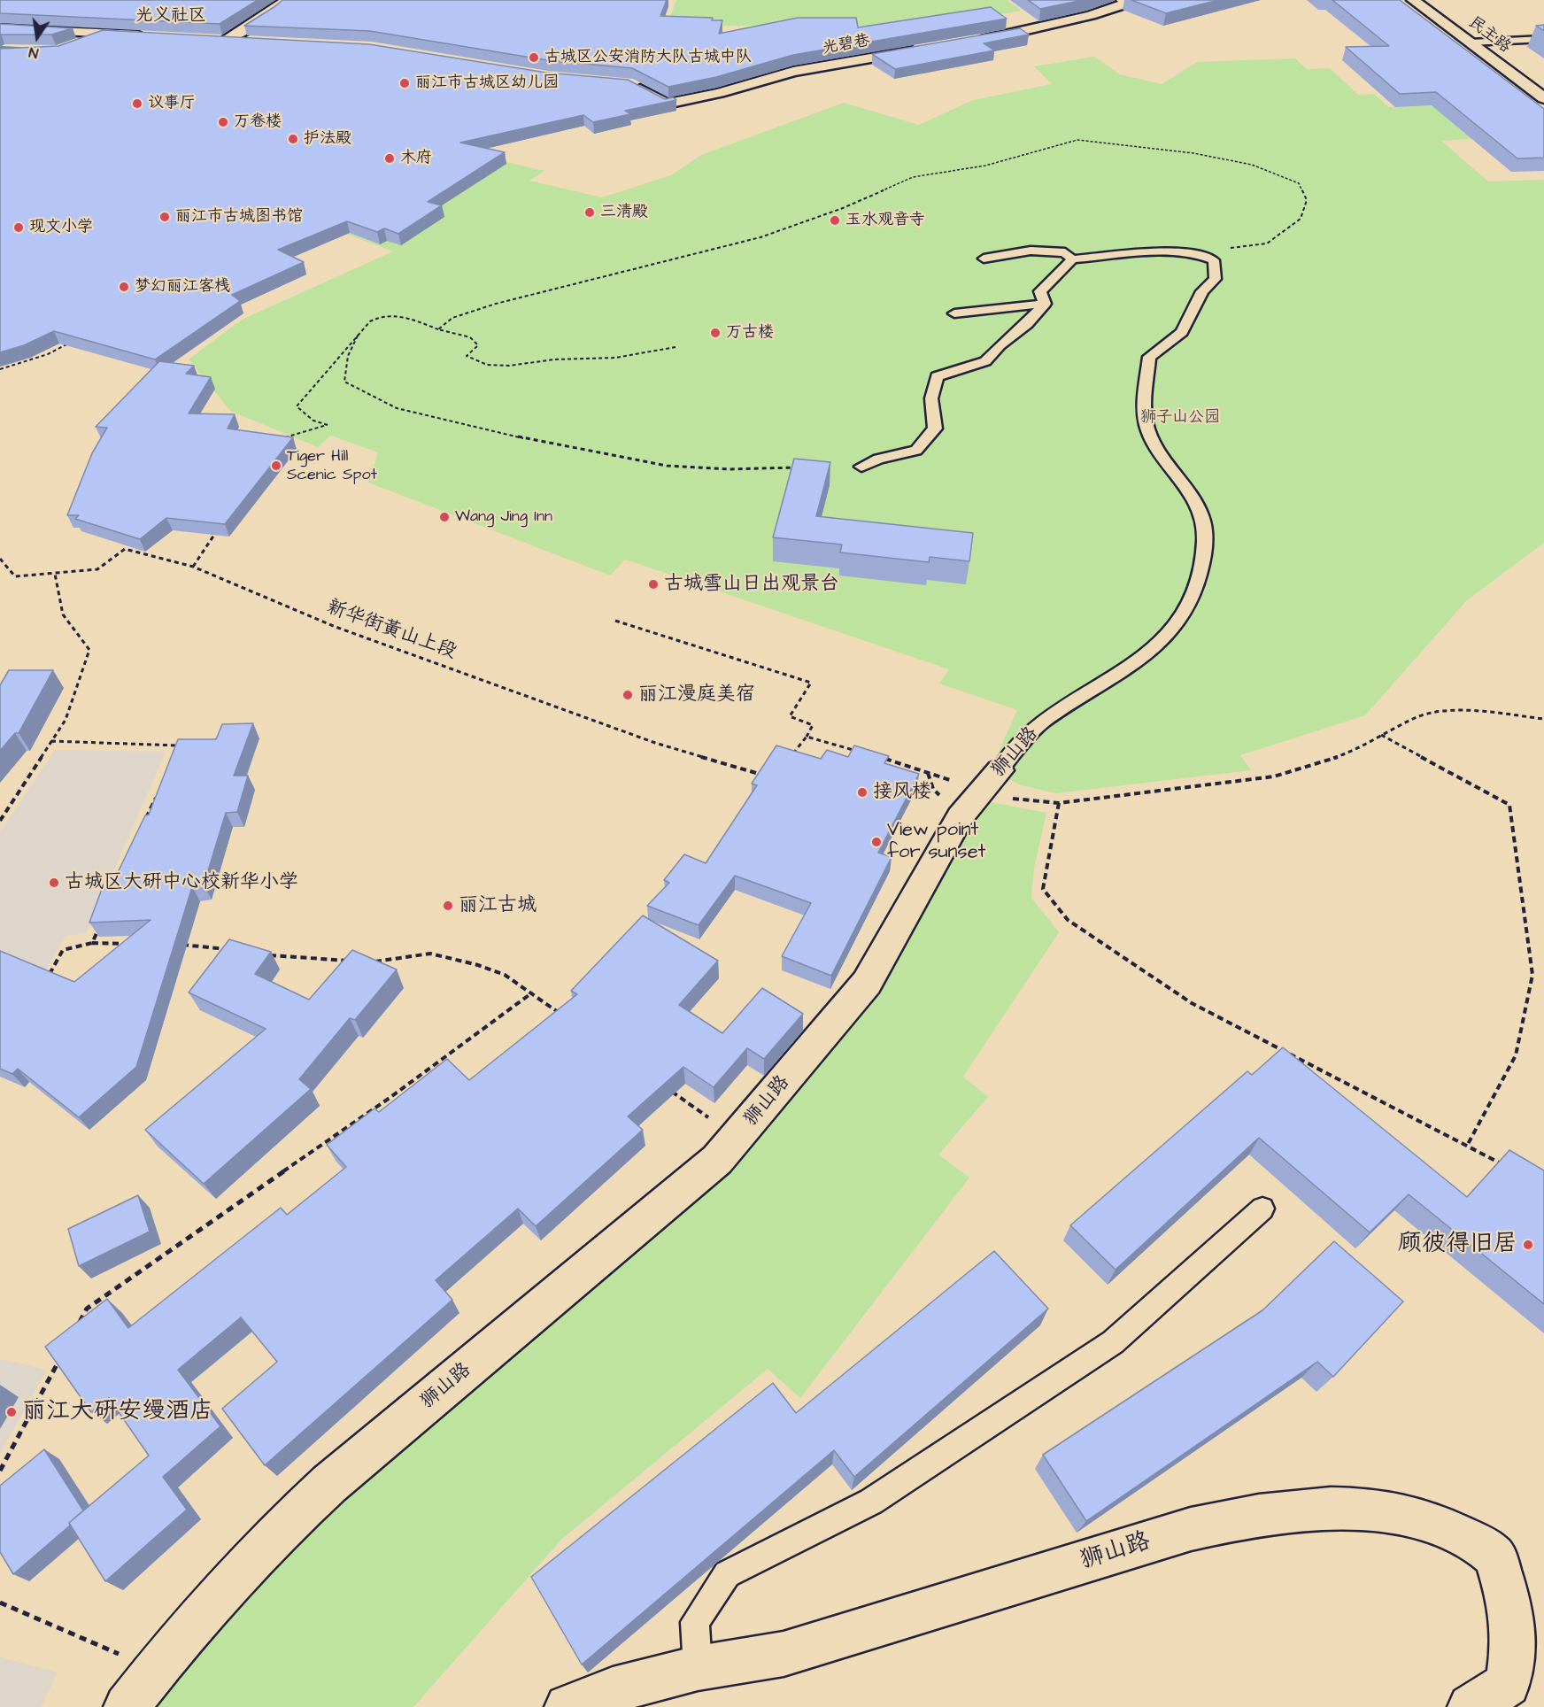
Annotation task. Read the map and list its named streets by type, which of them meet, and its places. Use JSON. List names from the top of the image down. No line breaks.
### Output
{"streets":{"street":["民主路","光碧巷","狮山路"],"path":["新华街黄山上段"]},"districts":["光义社区"],"parks":["狮子山公园"],"places":["古城区公安消防大队古城中队","丽江市古城区幼儿园","议事厅","万卷楼","护法殿","木府","三清殿","丽江市古城图书馆","玉水观音寺","现文小学","梦幻丽江客栈","万古楼","Tiger Hill Scenic Spot","Wang Jing Inn","古城雪山日出观景台","丽江漫庭美宿","接风楼","View point for sunset","古城区大研中心校新华小学","丽江古城","顾彼得旧居","丽江大研安缦酒店"],"north":"bottom"}
